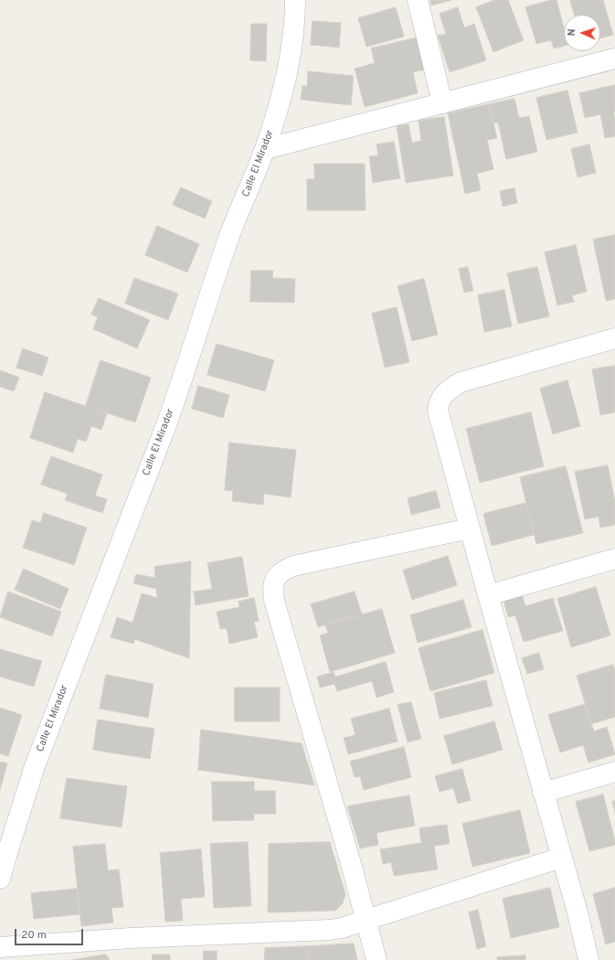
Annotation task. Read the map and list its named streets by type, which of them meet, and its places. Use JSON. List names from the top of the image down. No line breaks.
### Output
{"streets":{"street":["Calle El Mirador"]},"scale_bar":"20 m","north":"left"}
